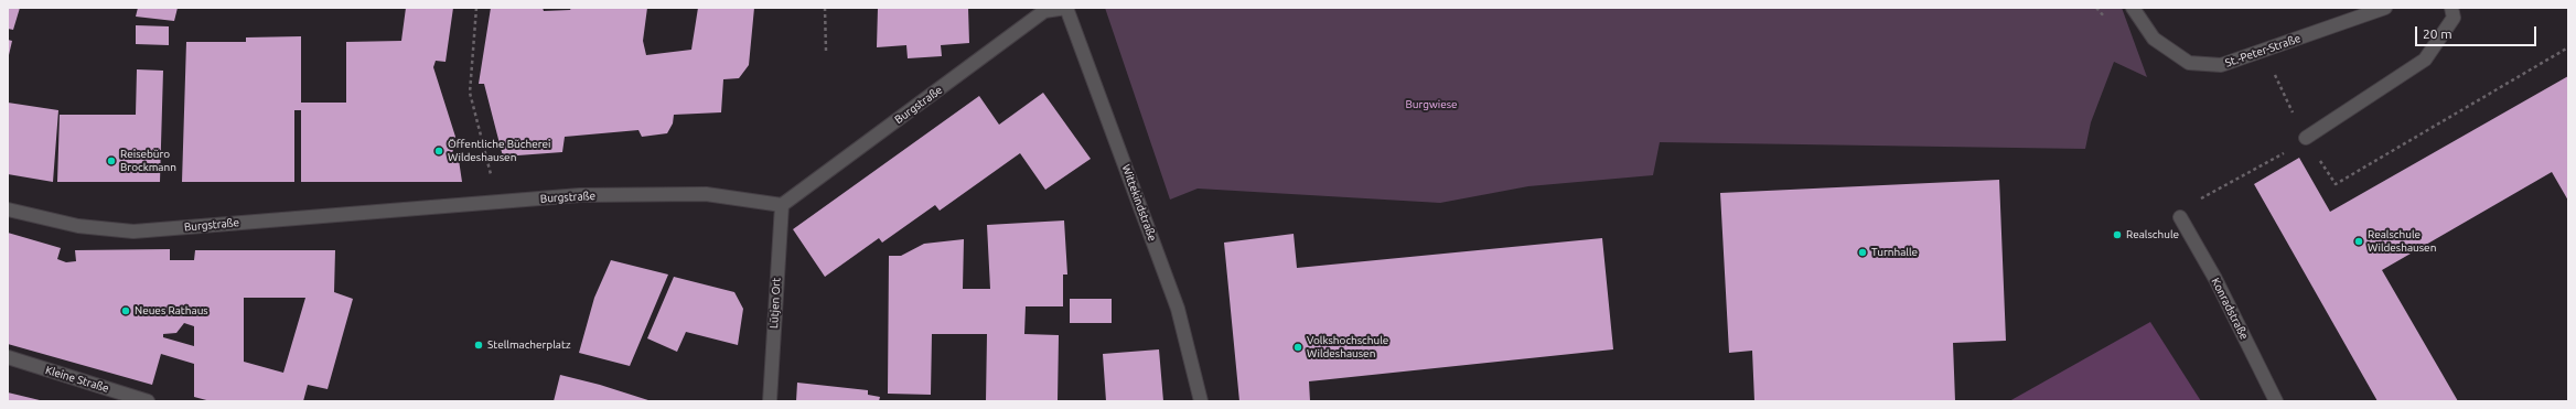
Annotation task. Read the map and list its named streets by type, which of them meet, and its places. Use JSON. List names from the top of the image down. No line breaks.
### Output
{"streets":{"street":["St.-Peter-Straße","Burgstraße","Wittekindstraße","Lütjen Ort","Konradstraße","Kleine Straße"]},"crossings":[["Burgstraße","Wittekindstraße"],["Burgstraße","Lütjen Ort"]],"parks":["Burgwiese"],"places":["Öffentliche Bücherei Wildeshausen","Reisebüro Brockmann","Realschule","Realschule Wildeshausen","Turnhalle","Neues Rathaus","Stellmacherplatz","Volkshochschule Wildeshausen"],"scale_bar":"20 m"}
